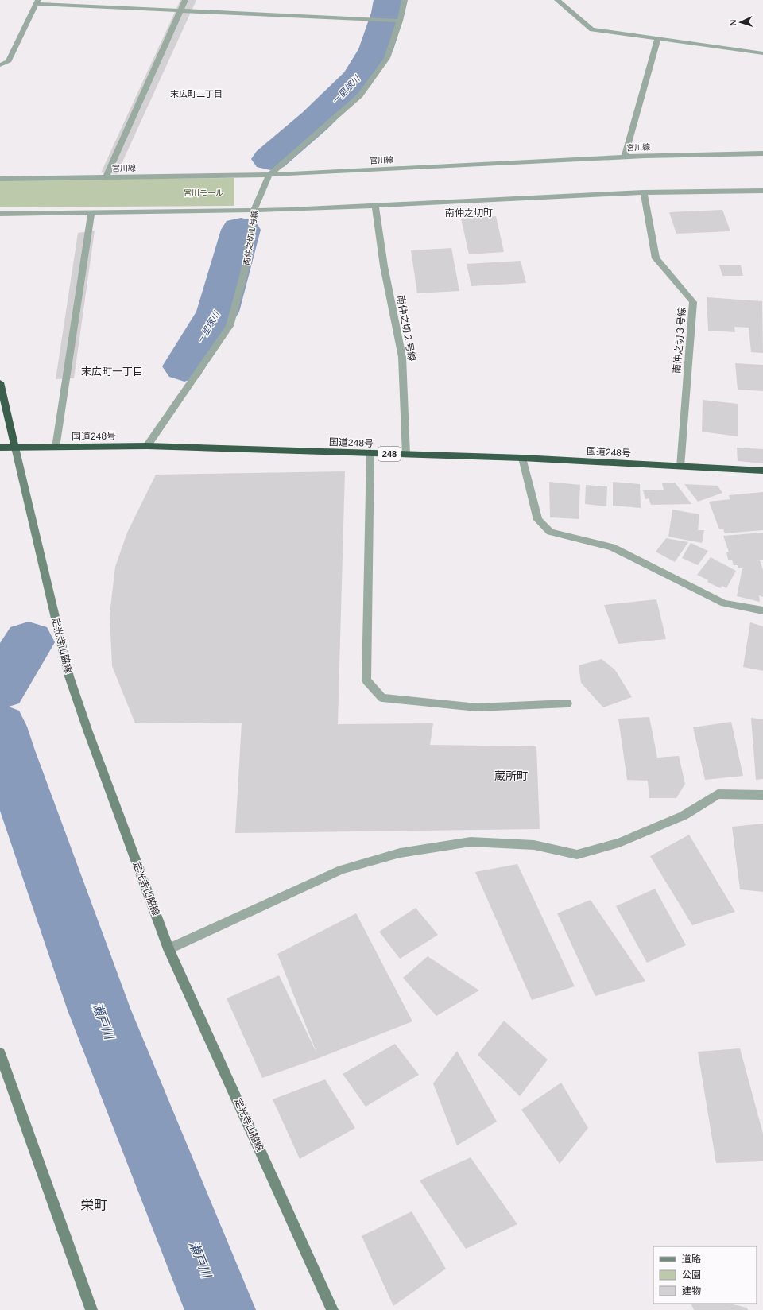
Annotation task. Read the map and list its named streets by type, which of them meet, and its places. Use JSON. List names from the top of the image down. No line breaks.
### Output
{"streets":{"highway":["国道248号","248"],"main road":["定光寺山脇線"],"street":["宮川線","南仲之切１号線","南仲之切２号線","南仲之切３号線"]},"crossings":[["宮川線","南仲之切１号線"],["南仲之切１号線","国道248号"],["南仲之切２号線","国道248号"],["南仲之切３号線","国道248号"],["国道248号","定光寺山脇線"]],"districts":["末広町二丁目","南仲之切町","末広町一丁目","蔵所町","栄町"],"water":["一里塚川","瀬戸川"],"parks":["宮川モール"],"legend":["道路","公園","建物"],"north":"left"}
